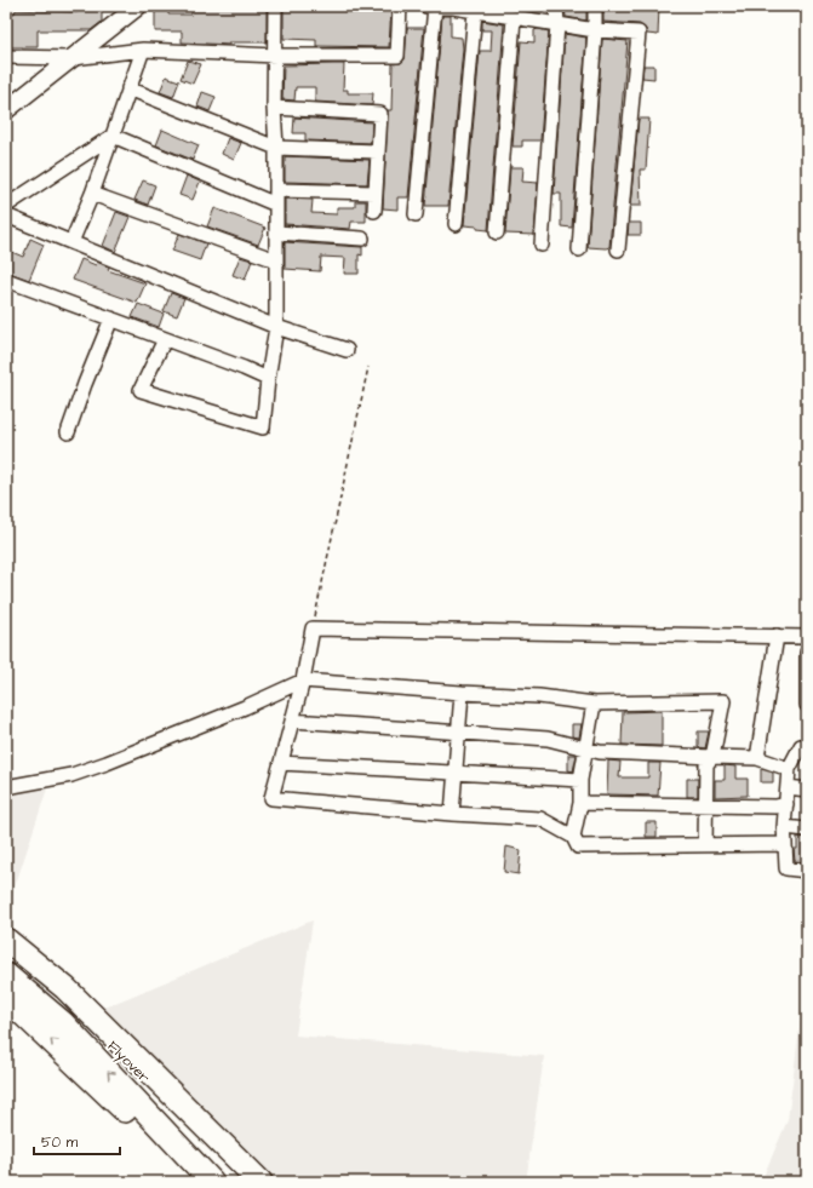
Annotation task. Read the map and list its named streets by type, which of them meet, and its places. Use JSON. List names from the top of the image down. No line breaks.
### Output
{"streets":{"highway":["Flyover"]},"scale_bar":"50 m"}
